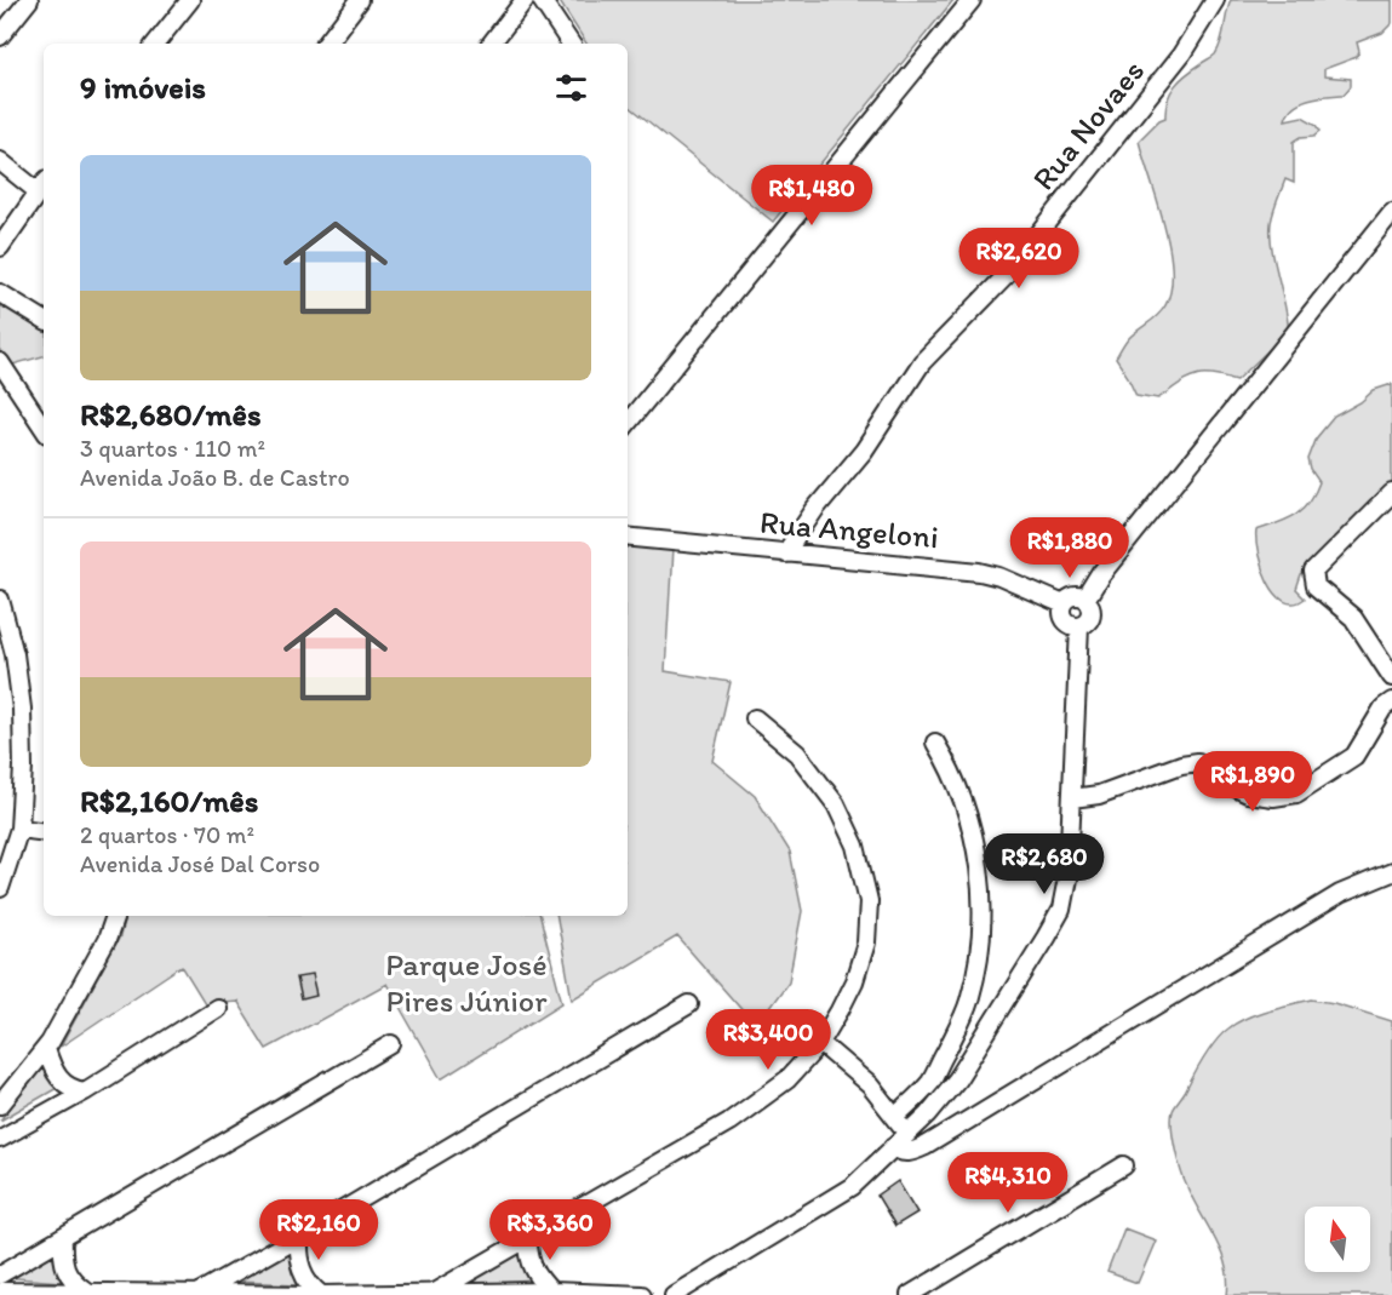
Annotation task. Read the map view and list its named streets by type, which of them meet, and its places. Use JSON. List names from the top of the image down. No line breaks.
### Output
{"streets":{"street":["Rua Novaes","Rua Angeloni"]},"crossings":[["Rua Novaes","Rua Angeloni"]],"parks":["Parque José Pires Júnior"],"north":"top","page":{"heading":"9 imóveis","list":[{"name":"R$2,680/mês","note":"3 quartos · 110 m² · Avenida João B. de Castro"},{"name":"R$2,160/mês","note":"2 quartos · 70 m² · Avenida José Dal Corso"}],"price":["R$1,480","R$2,620","R$1,880","R$1,890","R$2,680","R$3,400","R$4,310","R$2,160","R$3,360"]}}
